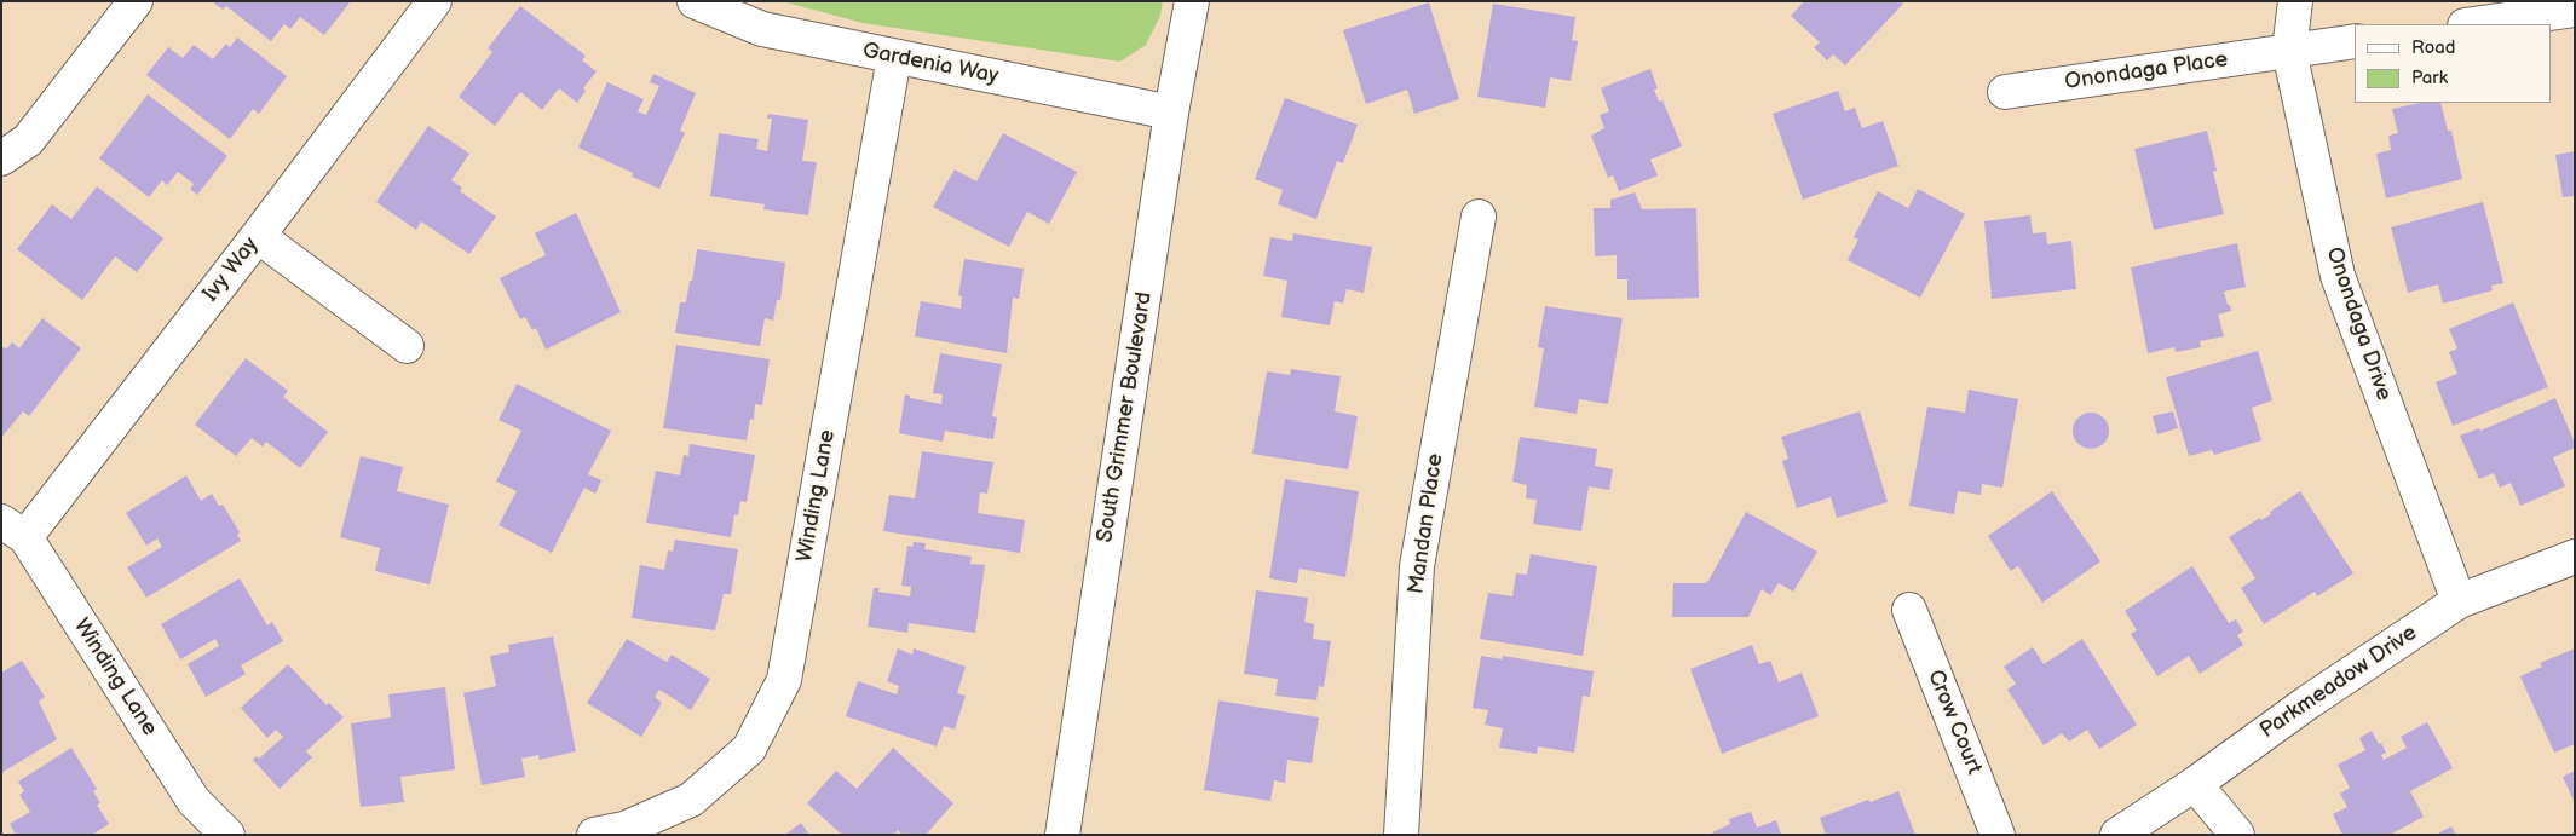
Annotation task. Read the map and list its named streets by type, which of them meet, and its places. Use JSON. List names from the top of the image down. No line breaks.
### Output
{"streets":{"street":["Gardenia Way","Onondaga Place","Ivy Way","Onondaga Drive","South Grimmer Boulevard","Winding Lane","Mandan Place","Parkmeadow Drive","Crow Court"]},"crossings":[["Gardenia Way","South Grimmer Boulevard"],["Gardenia Way","Winding Lane"],["Onondaga Place","Onondaga Drive"],["Ivy Way","Winding Lane"],["Onondaga Drive","Parkmeadow Drive"]],"legend":["Road","Park"]}
